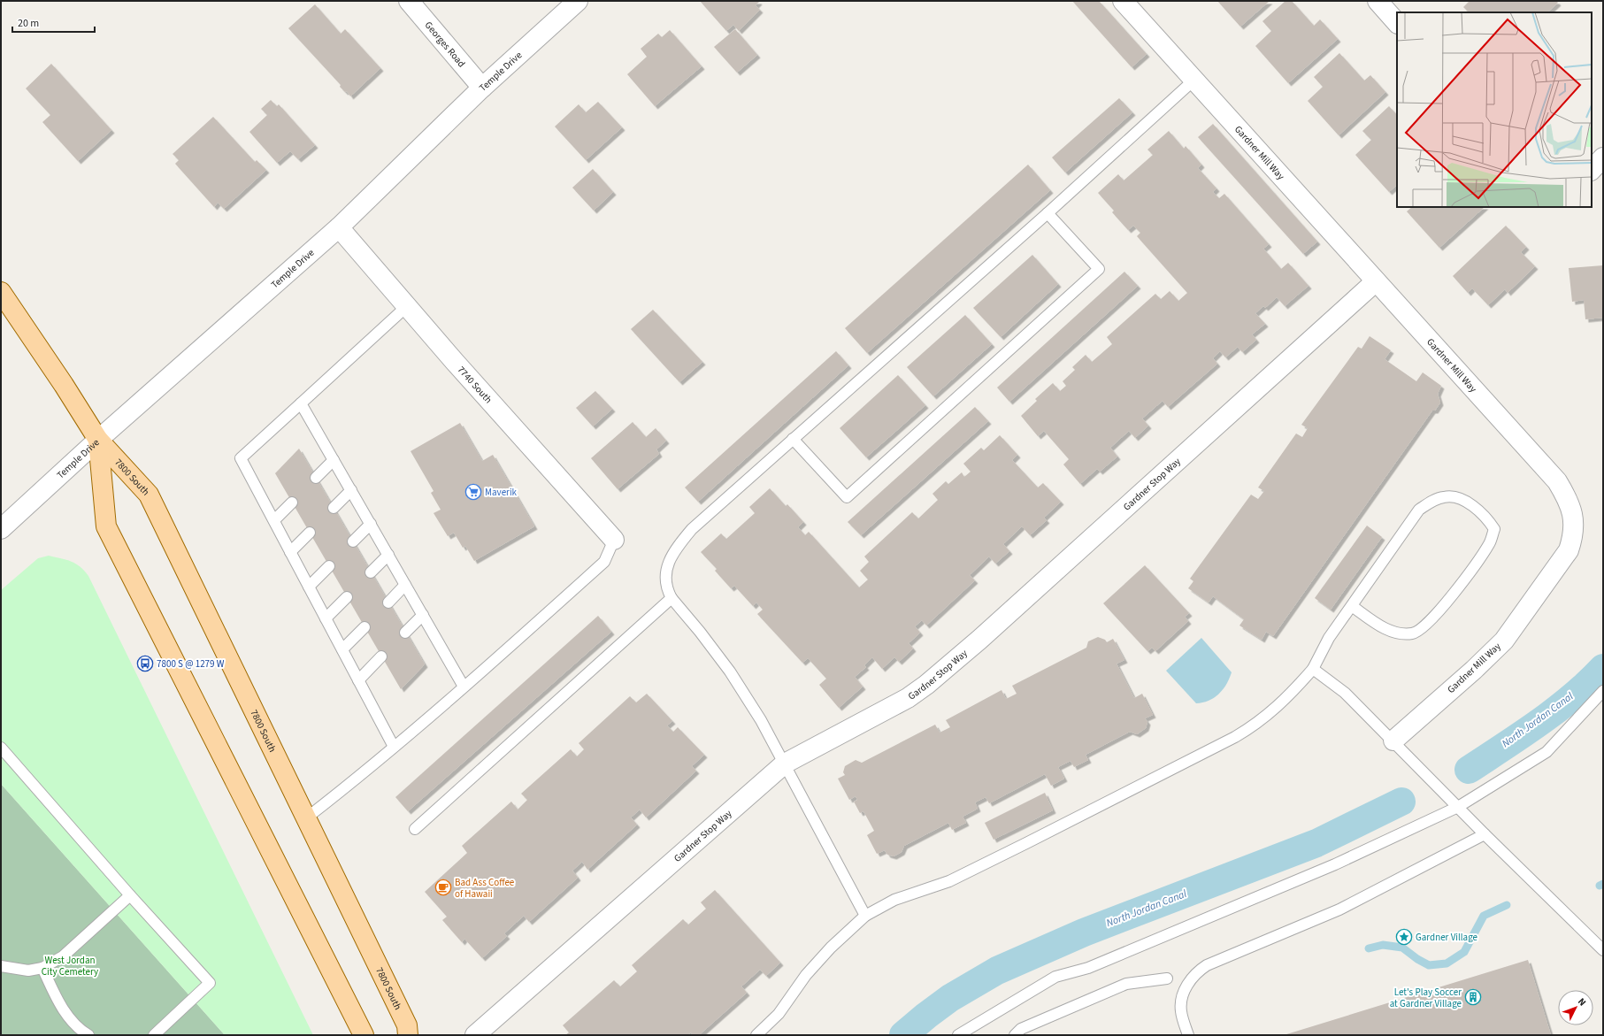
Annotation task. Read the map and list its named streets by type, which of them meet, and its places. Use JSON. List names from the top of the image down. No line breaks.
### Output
{"streets":{"main road":["7800 South"],"street":["Georges Road","Temple Drive","Gardner Mill Way","7740 South","Gardner Stop Way"]},"crossings":[["Georges Road","Temple Drive"],["Temple Drive","7740 South"],["Temple Drive","7800 South"],["Gardner Mill Way","Gardner Stop Way"]],"water":["North Jordan Canal"],"parks":["West Jordan City Cemetery"],"places":{"supermarket":["Maverik"],"bus stop":["7800 S @ 1279 W"],"cafe":["Bad Ass Coffee of Hawaii"],"place":["Gardner Village"],"building":["Let's Play Soccer at Gardner Village"]},"scale_bar":"20 m","north":"top right"}
